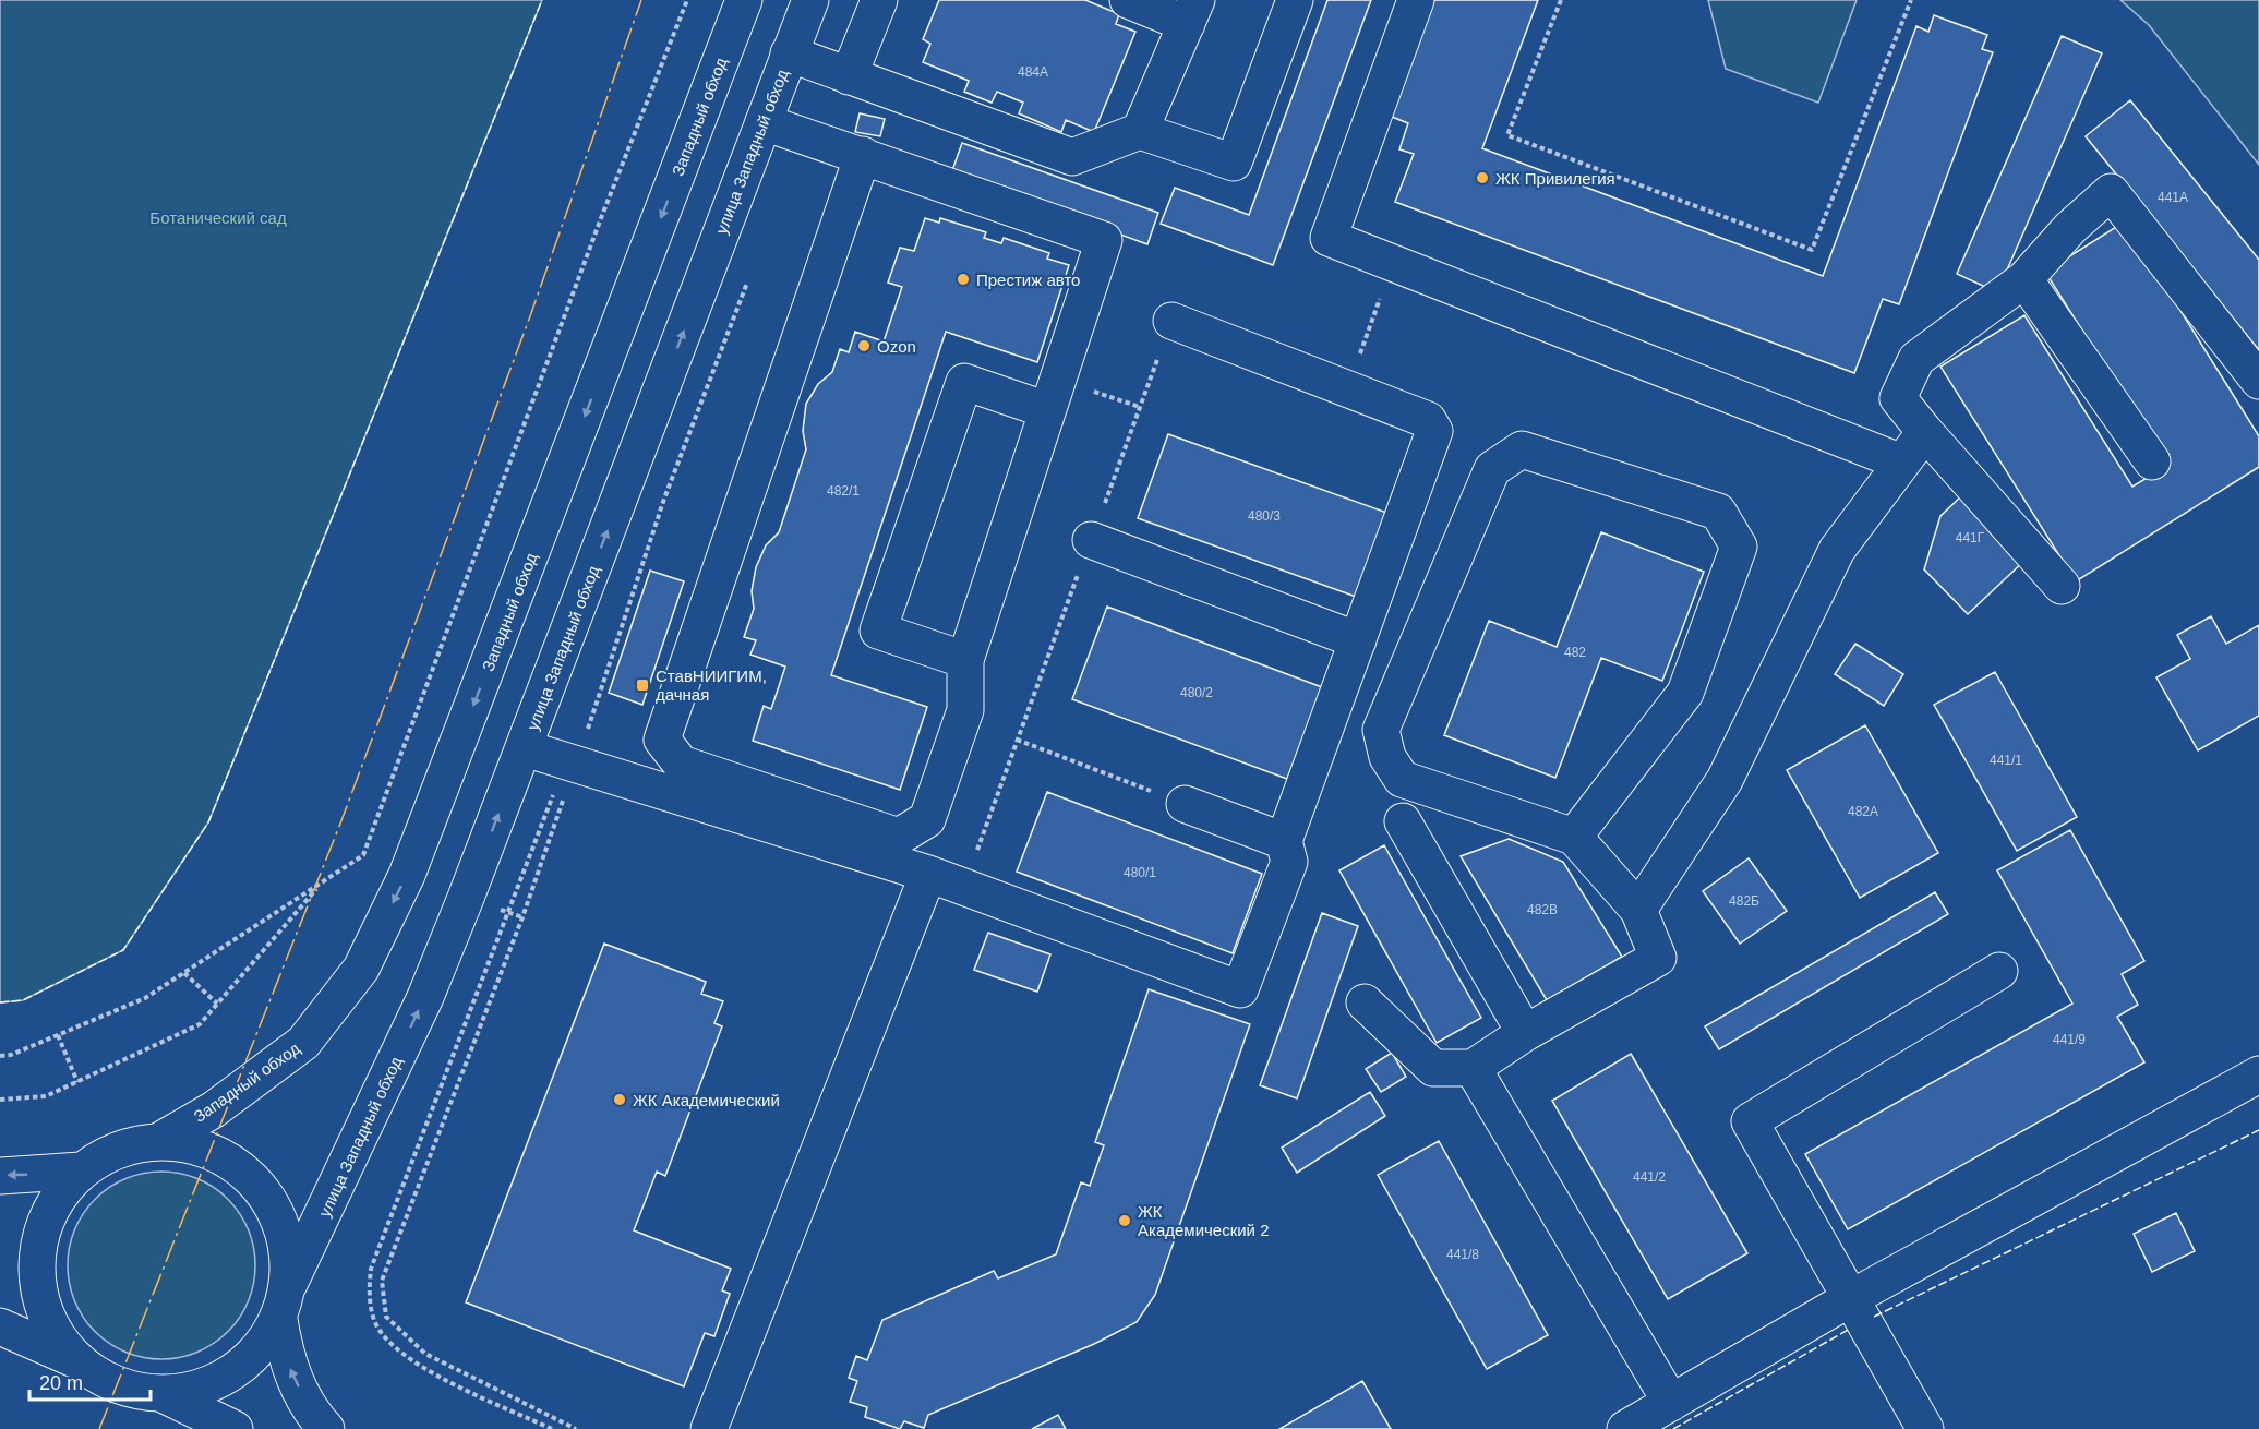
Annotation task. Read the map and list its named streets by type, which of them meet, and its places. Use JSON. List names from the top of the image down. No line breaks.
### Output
{"streets":{"main road":["Западный обход","улица Западный обход"]},"one_way":["Западный обход","улица Западный обход"],"parks":["Ботанический сад"],"places":{"other":["ЖК Привилегия","Престиж авто","Ozon","ЖК Академический","ЖК Академический 2"],"transit":["СтавНИИГИМ, дачная"]},"house_numbers":["484А","441А","482/1","480/3","441Г","482","480/2","441/1","482А","480/1","482Б","482В","441/9","441/2","441/8"],"scale_bar":"20 m"}
